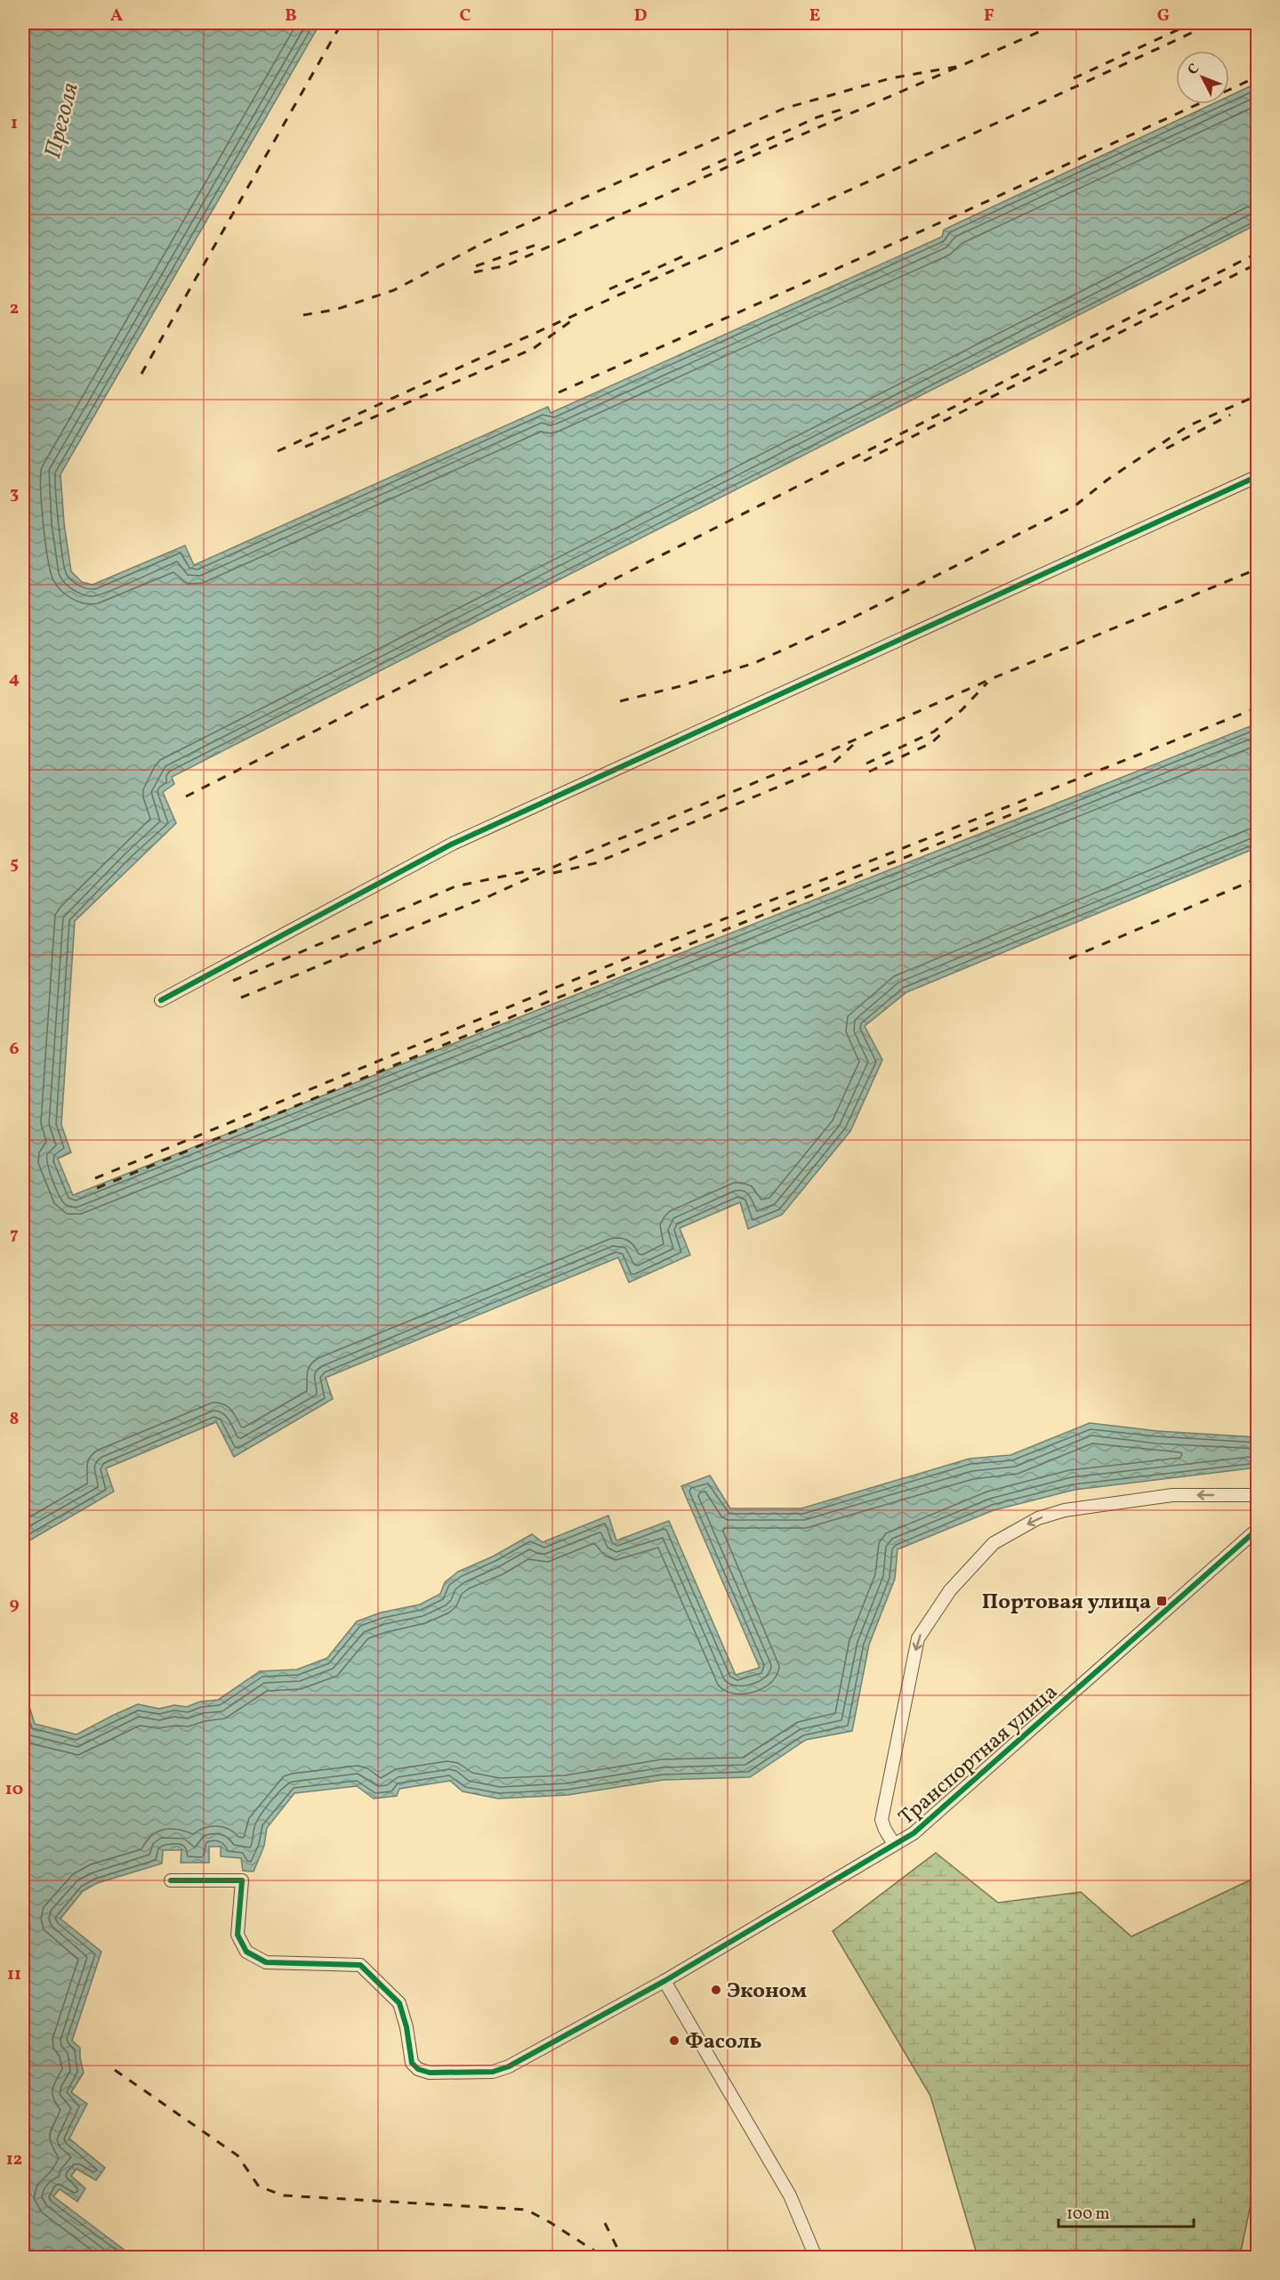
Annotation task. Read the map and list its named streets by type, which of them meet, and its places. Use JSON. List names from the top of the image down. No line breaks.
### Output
{"streets":{"street":["Транспортная улица"]},"water":["Преголя"],"places":{"transit":["Портовая улица"],"other":["Эконом","Фасоль"]},"scale_bar":"100 m","north":"top left","grid":{"columns":["A","B","C","D","E","F","G"],"rows":["1","2","3","4","5","6","7","8","9","10","11","12"]}}
